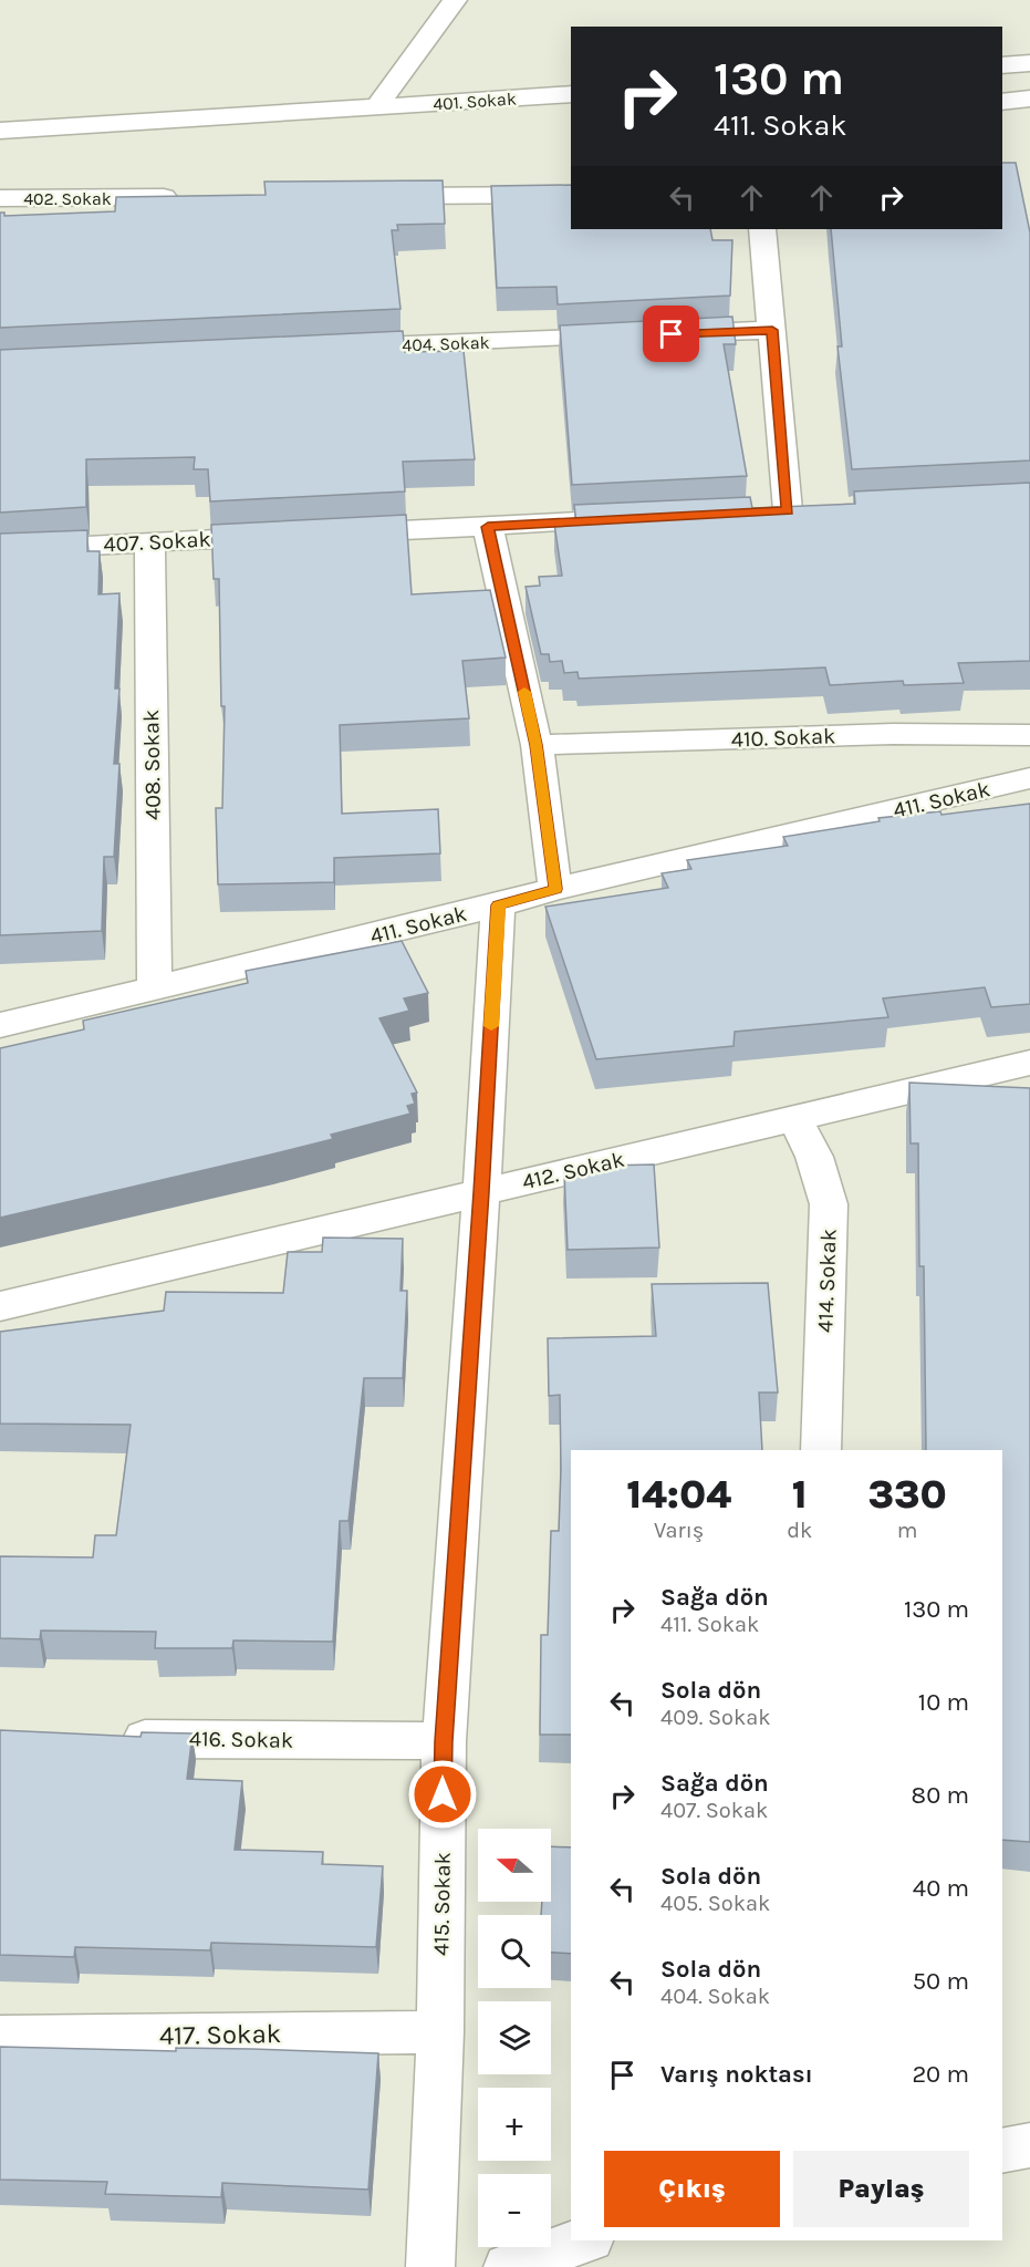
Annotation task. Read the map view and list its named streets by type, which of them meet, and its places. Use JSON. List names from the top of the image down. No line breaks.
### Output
{"streets":{"street":["401. Sokak","402. Sokak","404. Sokak","407. Sokak","410. Sokak","408. Sokak","411. Sokak","412. Sokak","414. Sokak","416. Sokak","415. Sokak","417. Sokak"]},"crossings":[["407. Sokak","408. Sokak"],["408. Sokak","411. Sokak"],["411. Sokak","415. Sokak"],["412. Sokak","414. Sokak"],["412. Sokak","415. Sokak"],["416. Sokak","415. Sokak"],["415. Sokak","417. Sokak"]],"north":"left","page":{"turn":["130 m","411. Sokak"],"eta":["14:04","Varış","1","dk","330","m"],"list":[{"name":"Sağa dön","note":"411. Sokak","value":"130 m"},{"name":"Sola dön","note":"409. Sokak","value":"10 m"},{"name":"Sağa dön","note":"407. Sokak","value":"80 m"},{"name":"Sola dön","note":"405. Sokak","value":"40 m"},{"name":"Sola dön","note":"404. Sokak","value":"50 m"},{"name":"Varış noktası","value":"20 m"}],"map_buttons":["+","−"],"buttons":["Çıkış","Paylaş"]}}
